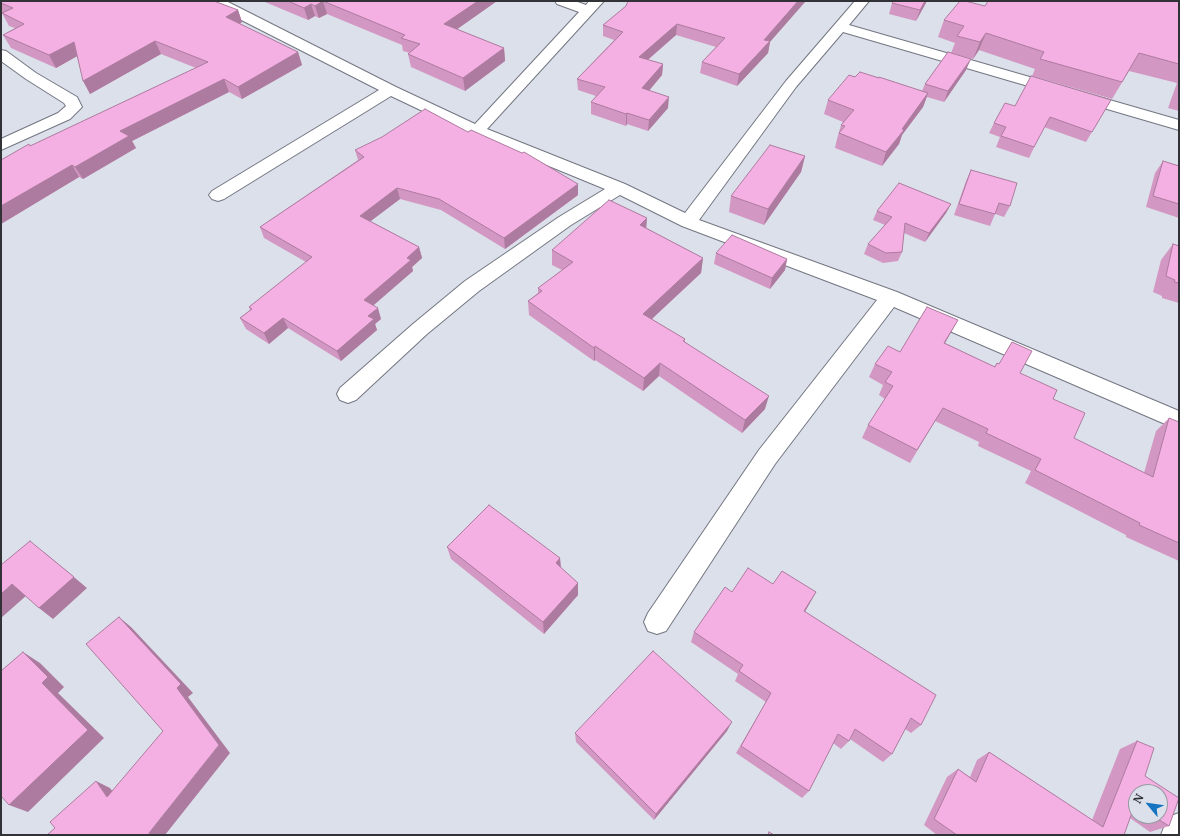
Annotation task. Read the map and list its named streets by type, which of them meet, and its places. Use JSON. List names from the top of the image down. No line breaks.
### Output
{"north":"top left"}
